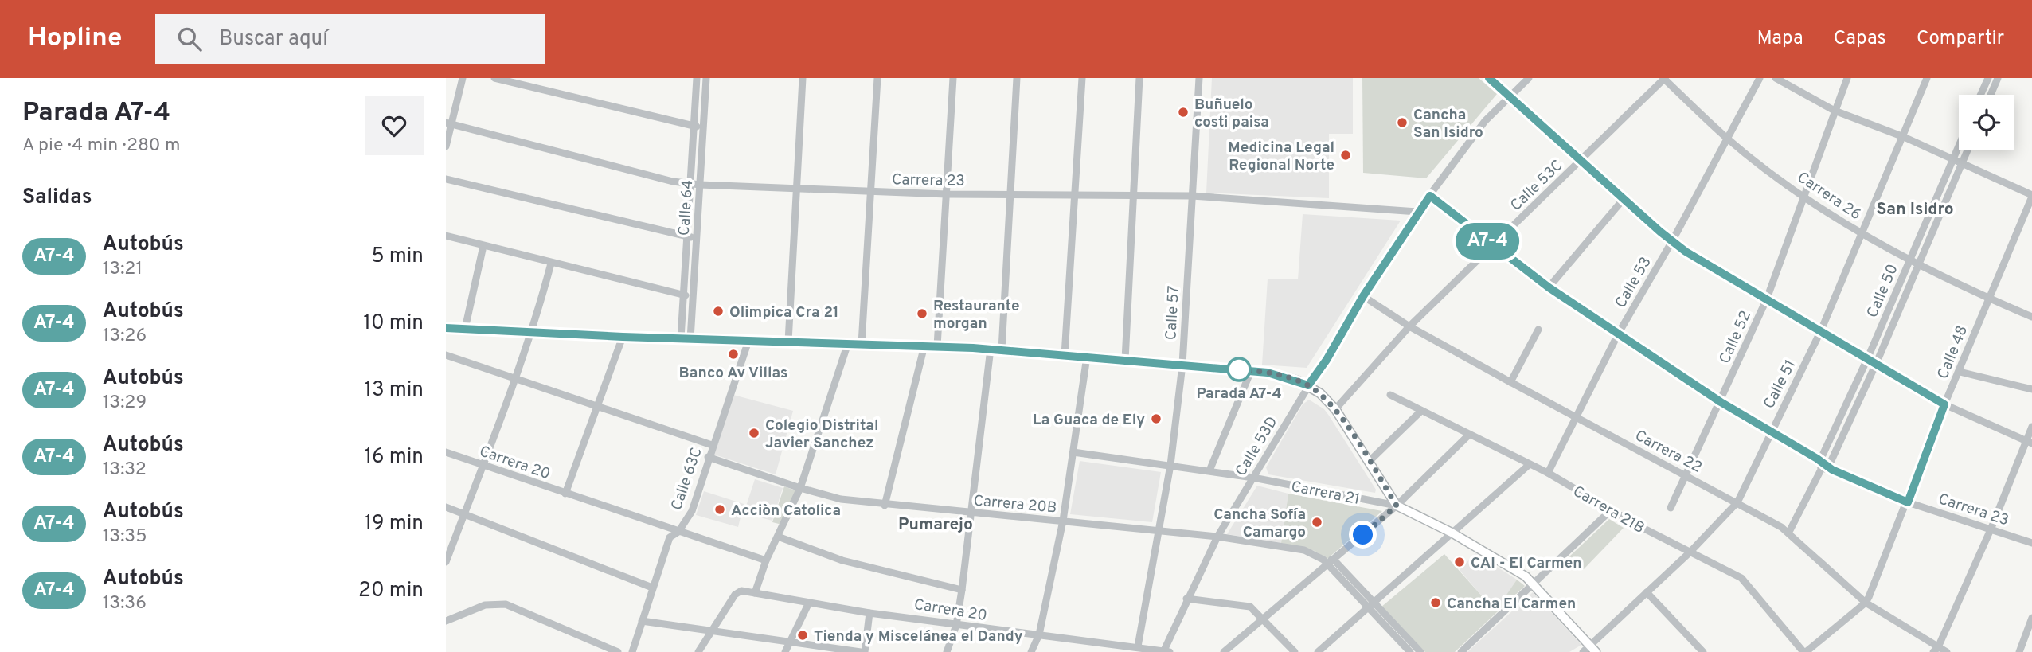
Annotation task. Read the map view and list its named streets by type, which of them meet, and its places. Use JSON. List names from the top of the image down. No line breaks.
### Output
{"streets":{"main road":["Carrera 21"],"street":["Carrera 23","Calle 53C","Carrera 26","Calle 64","Calle 53","Calle 50","Calle 57","Calle 52","Calle 48","Calle 51","Calle 53D","Carrera 22","Carrera 20","Calle 63C","Carrera 20B","Carrera 21B"]},"crossings":[["Carrera 23","Calle 64"],["Carrera 23","Calle 50"],["Carrera 23","Calle 57"],["Carrera 23","Calle 48"],["Carrera 23","Calle 53D"],["Calle 53C","Carrera 26"],["Calle 53C","Carrera 22"],["Carrera 26","Calle 53"],["Carrera 26","Calle 50"],["Carrera 26","Calle 52"],["Carrera 26","Calle 48"],["Carrera 26","Calle 51"],["Calle 53","Carrera 22"],["Calle 53","Carrera 21B"],["Calle 50","Carrera 22"],["Calle 57","Carrera 20"],["Calle 57","Carrera 21"],["Calle 57","Carrera 20B"],["Calle 52","Carrera 22"],["Calle 48","Carrera 22"],["Calle 48","Carrera 21B"],["Calle 51","Carrera 22"],["Calle 51","Carrera 21"],["Calle 51","Carrera 21B"],["Calle 53D","Carrera 22"],["Calle 53D","Carrera 20"],["Calle 53D","Carrera 21"],["Calle 53D","Carrera 20B"],["Carrera 20","Calle 63C"],["Calle 63C","Carrera 20B"]],"districts":["San Isidro","Pumarejo"],"places":["Buñuelo costi paisa","Cancha San Isidro","Medicina Legal Regional Norte","Olimpica Cra 21","Restaurante morgan","Banco Av Villas","Parada A7-4","La Guaca de Ely","Colegio Distrital Javier Sanchez","Acciòn Catolica","Cancha Sofía Camargo","CAI - El Carmen","Cancha El Carmen","Tienda y Miscelánea el Dandy"],"lines":["bus line A7-4"],"page":{"header":"Hopline","search":"Buscar aquí","nav":["Mapa","Capas","Compartir"],"heading":[["Parada A7-4","A pie · 4 min · 280 m"],"Salidas"],"on_map":"A7-4","list":[{"mark":"A7-4","name":"Autobús","note":"13:21","value":"5 min"},{"mark":"A7-4","name":"Autobús","note":"13:26","value":"10 min"},{"mark":"A7-4","name":"Autobús","note":"13:29","value":"13 min"},{"mark":"A7-4","name":"Autobús","note":"13:32","value":"16 min"},{"mark":"A7-4","name":"Autobús","note":"13:35","value":"19 min"},{"mark":"A7-4","name":"Autobús","note":"13:36","value":"20 min"}]}}
